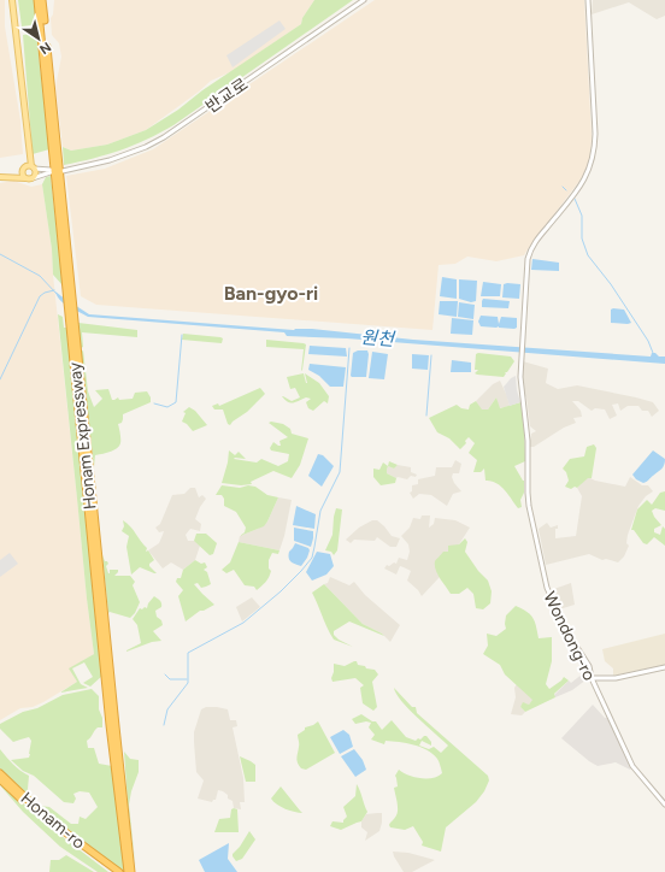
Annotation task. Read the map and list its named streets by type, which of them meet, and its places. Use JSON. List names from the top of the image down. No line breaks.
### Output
{"streets":{"highway":["Honam Expressway","Honam-ro"],"street":["반교로","Wondong-ro"]},"districts":["Ban-gyo-ri"],"water":["원천"],"north":"bottom right"}
